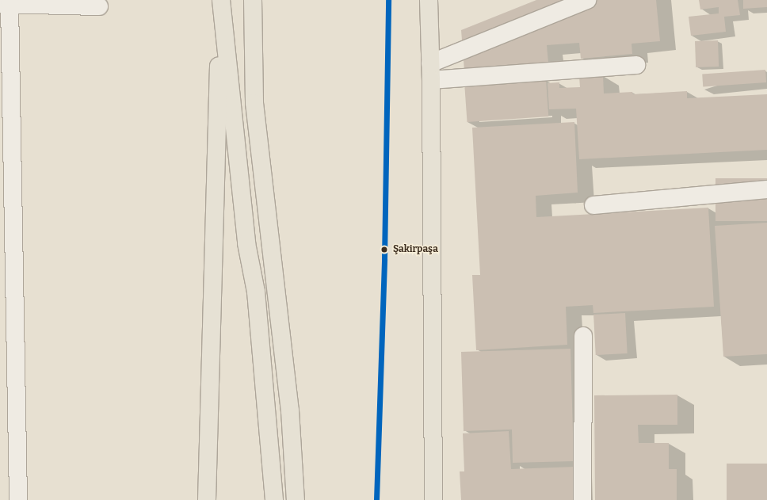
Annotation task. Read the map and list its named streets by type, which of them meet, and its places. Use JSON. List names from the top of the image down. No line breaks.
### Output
{"places":["Şakirpaşa"]}
